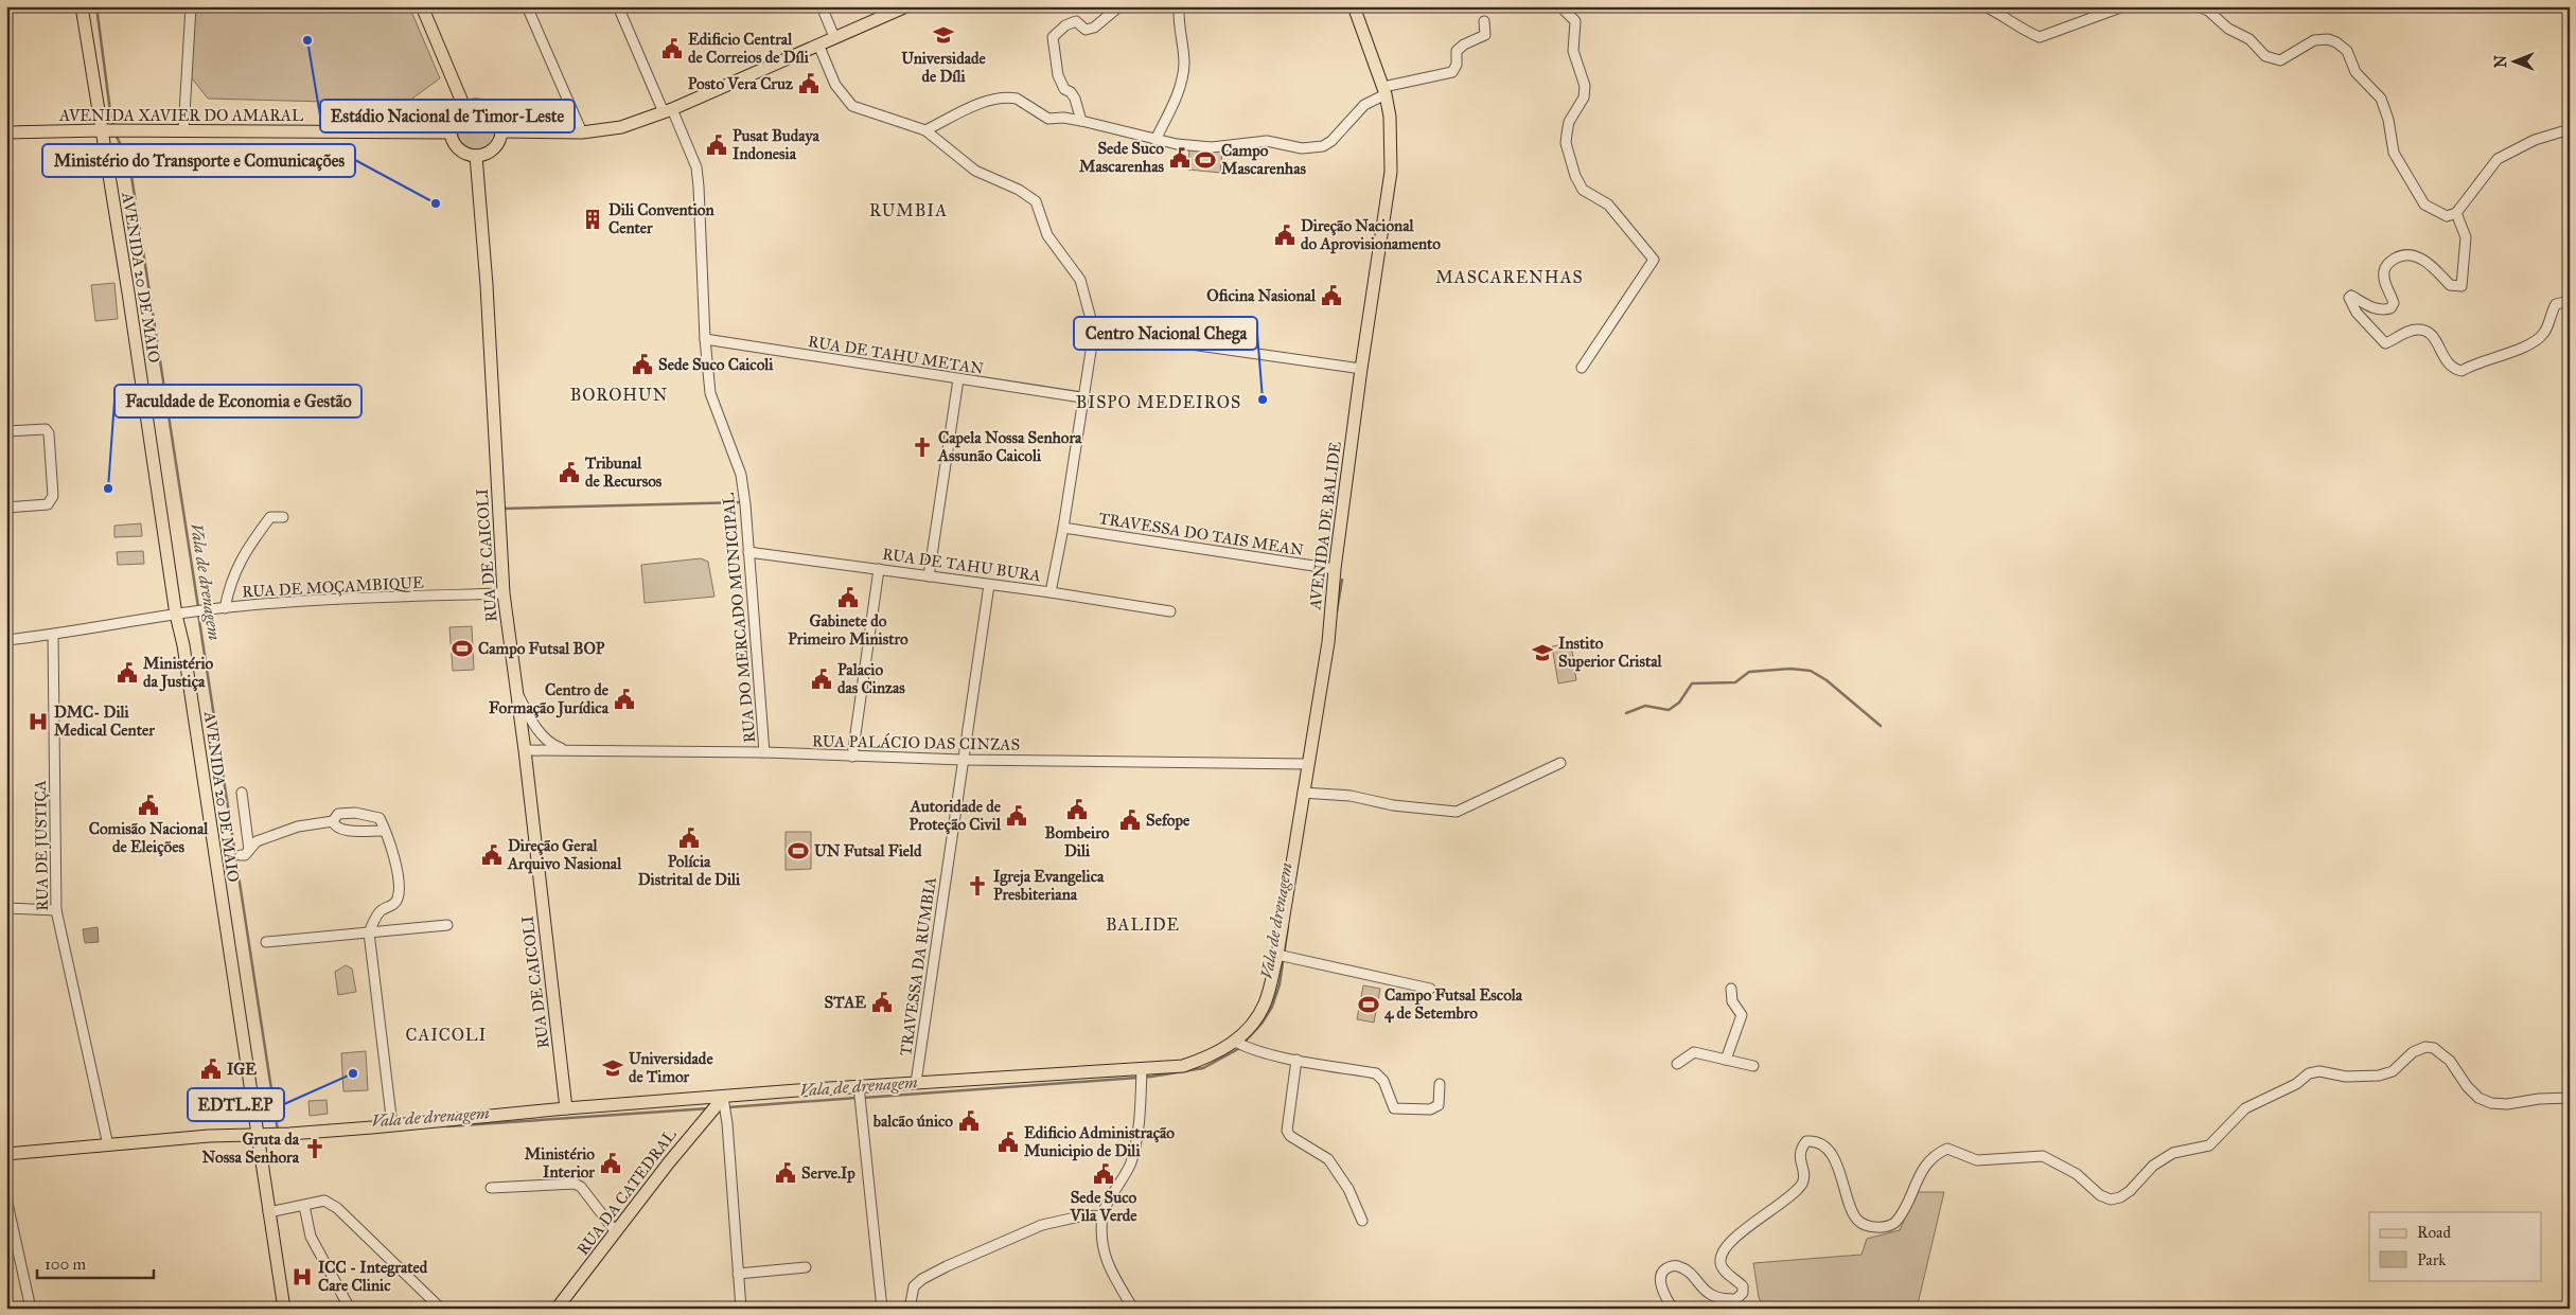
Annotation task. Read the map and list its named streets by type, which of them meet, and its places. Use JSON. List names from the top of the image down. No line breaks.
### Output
{"streets":{"main road":["AVENIDA XAVIER DO AMARAL","AVENIDA 20 DE MAIO","AVENIDA DE BALIDE","RUA DE CAICOLI","RUA DA CATEDRAL"],"street":["RUA DE TAHU METAN","TRAVESSA DO TAIS MEAN","RUA DE TAHU BURA","RUA DE MOÇAMBIQUE","RUA DO MERCADO MUNICIPAL","RUA PALÁCIO DAS CINZAS","RUA DE JUSTIÇA","TRAVESSA DA RUMBIA"]},"crossings":[["AVENIDA XAVIER DO AMARAL","AVENIDA 20 DE MAIO"],["AVENIDA XAVIER DO AMARAL","RUA DE CAICOLI"],["AVENIDA 20 DE MAIO","AVENIDA DE BALIDE"],["AVENIDA 20 DE MAIO","RUA DE MOÇAMBIQUE"],["RUA DE TAHU METAN","RUA DO MERCADO MUNICIPAL"],["AVENIDA DE BALIDE","TRAVESSA DO TAIS MEAN"],["AVENIDA DE BALIDE","RUA DE CAICOLI"],["AVENIDA DE BALIDE","RUA PALÁCIO DAS CINZAS"],["AVENIDA DE BALIDE","RUA DE JUSTIÇA"],["AVENIDA DE BALIDE","TRAVESSA DA RUMBIA"],["AVENIDA DE BALIDE","RUA DA CATEDRAL"],["RUA DE CAICOLI","RUA DE MOÇAMBIQUE"],["RUA DE CAICOLI","RUA PALÁCIO DAS CINZAS"],["RUA DE TAHU BURA","RUA DO MERCADO MUNICIPAL"],["RUA DE TAHU BURA","TRAVESSA DA RUMBIA"],["RUA DE MOÇAMBIQUE","RUA DE JUSTIÇA"],["RUA DO MERCADO MUNICIPAL","RUA PALÁCIO DAS CINZAS"],["RUA PALÁCIO DAS CINZAS","TRAVESSA DA RUMBIA"]],"districts":["RUMBIA","MASCARENHAS","BOROHUN","BISPO MEDEIROS","BALIDE","CAICOLI"],"water":["Vala de drenagem"],"places":{"school or university":["Universidade de Díli","Instito Superior Cristal","Universidade de Timor"],"other":["Estádio Nacional de Timor-Leste","Ministério do Transporte e Comunicações","Centro Nacional Chega","Faculdade de Economia e Gestão","EDTL.EP"],"public building":["Edificio Central de Correios de Díli","Posto Vera Cruz","Pusat Budaya Indonesia","Sede Suco Mascarenhas","Direção Nacional do Aprovisionamento","Oficina Nasional","Sede Suco Caicoli","Tribunal de Recursos","Gabinete do Primeiro Ministro","Ministério da Justiça","Palacio das Cinzas","Centro de Formação Jurídica","Comisão Nacional de Eleições","Bombeiro Dili","Autoridade de Proteção Civil","Sefope","Polícia Distrital de Dili","Direção Geral Arquivo Nasional","STAE","IGE","balcão único","Edificio Administração Municipio de Dili","Ministério Interior","Serve.Ip","Sede Suco Vila Verde"],"sports":["Campo Mascarenhas","Campo Futsal BOP","UN Futsal Field","Campo Futsal Escola 4 de Setembro"],"building":["Dili Convention Center"],"church":["Capela Nossa Senhora Assunão Caicoli","Igreja Evangelica Presbiteriana","Gruta da Nossa Senhora"],"hospital":["DMC- Dili Medical Center","ICC - Integrated Care Clinic"]},"legend":["Road","Park"],"scale_bar":"100 m","north":"left"}
